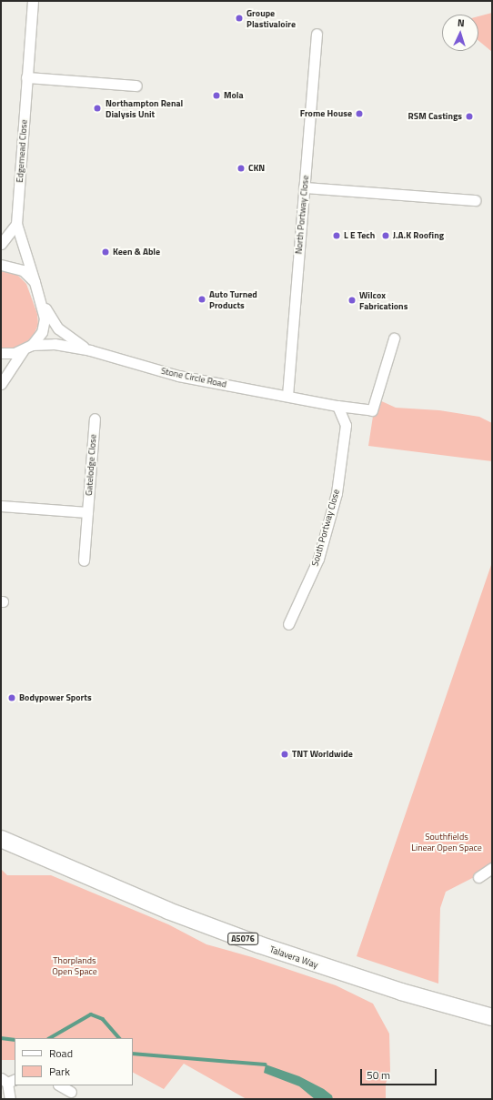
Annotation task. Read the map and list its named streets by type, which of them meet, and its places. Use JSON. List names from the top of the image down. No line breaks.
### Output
{"streets":{"main road":["A5076","Talavera Way"],"street":["Edgemead Close","North Portway Close","Stone Circle Road","Gatelodge Close","South Portway Close"]},"crossings":[["Edgemead Close","Stone Circle Road"],["North Portway Close","Stone Circle Road"],["Stone Circle Road","South Portway Close"]],"parks":["Southfields Linear Open Space","Thorplands Open Space"],"places":["Groupe Plastivaloire","Mola","Northampton Renal Dialysis Unit","Frome House","RSM Castings","CKN","L E Tech","J.A.K Roofing","Keen & Able","Auto Turned Products","Wilcox Fabrications","Bodypower Sports","TNT Worldwide"],"legend":["Road","Park"],"scale_bar":"50 m","north":"top"}
